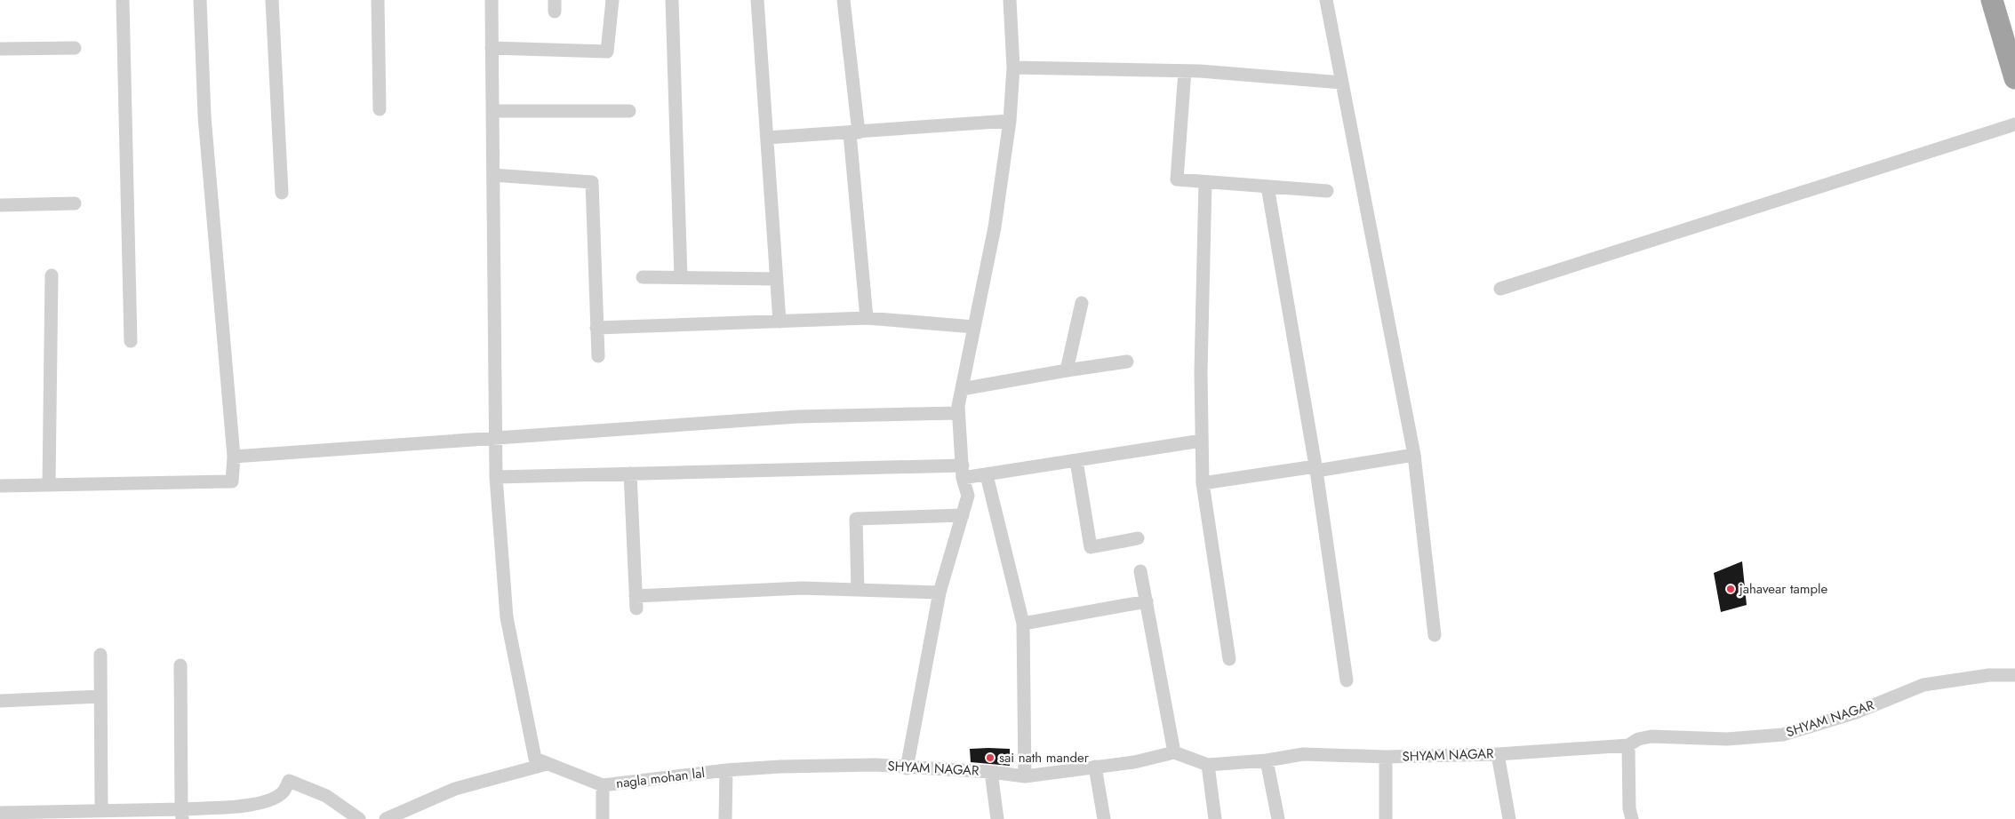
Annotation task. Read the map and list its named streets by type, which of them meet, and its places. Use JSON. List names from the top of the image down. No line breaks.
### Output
{"streets":{"street":["SHYAM NAGAR","nagla mohan lal"]},"crossings":[["SHYAM NAGAR","nagla mohan lal"]],"places":["jahavear tample","sai nath mander"]}
